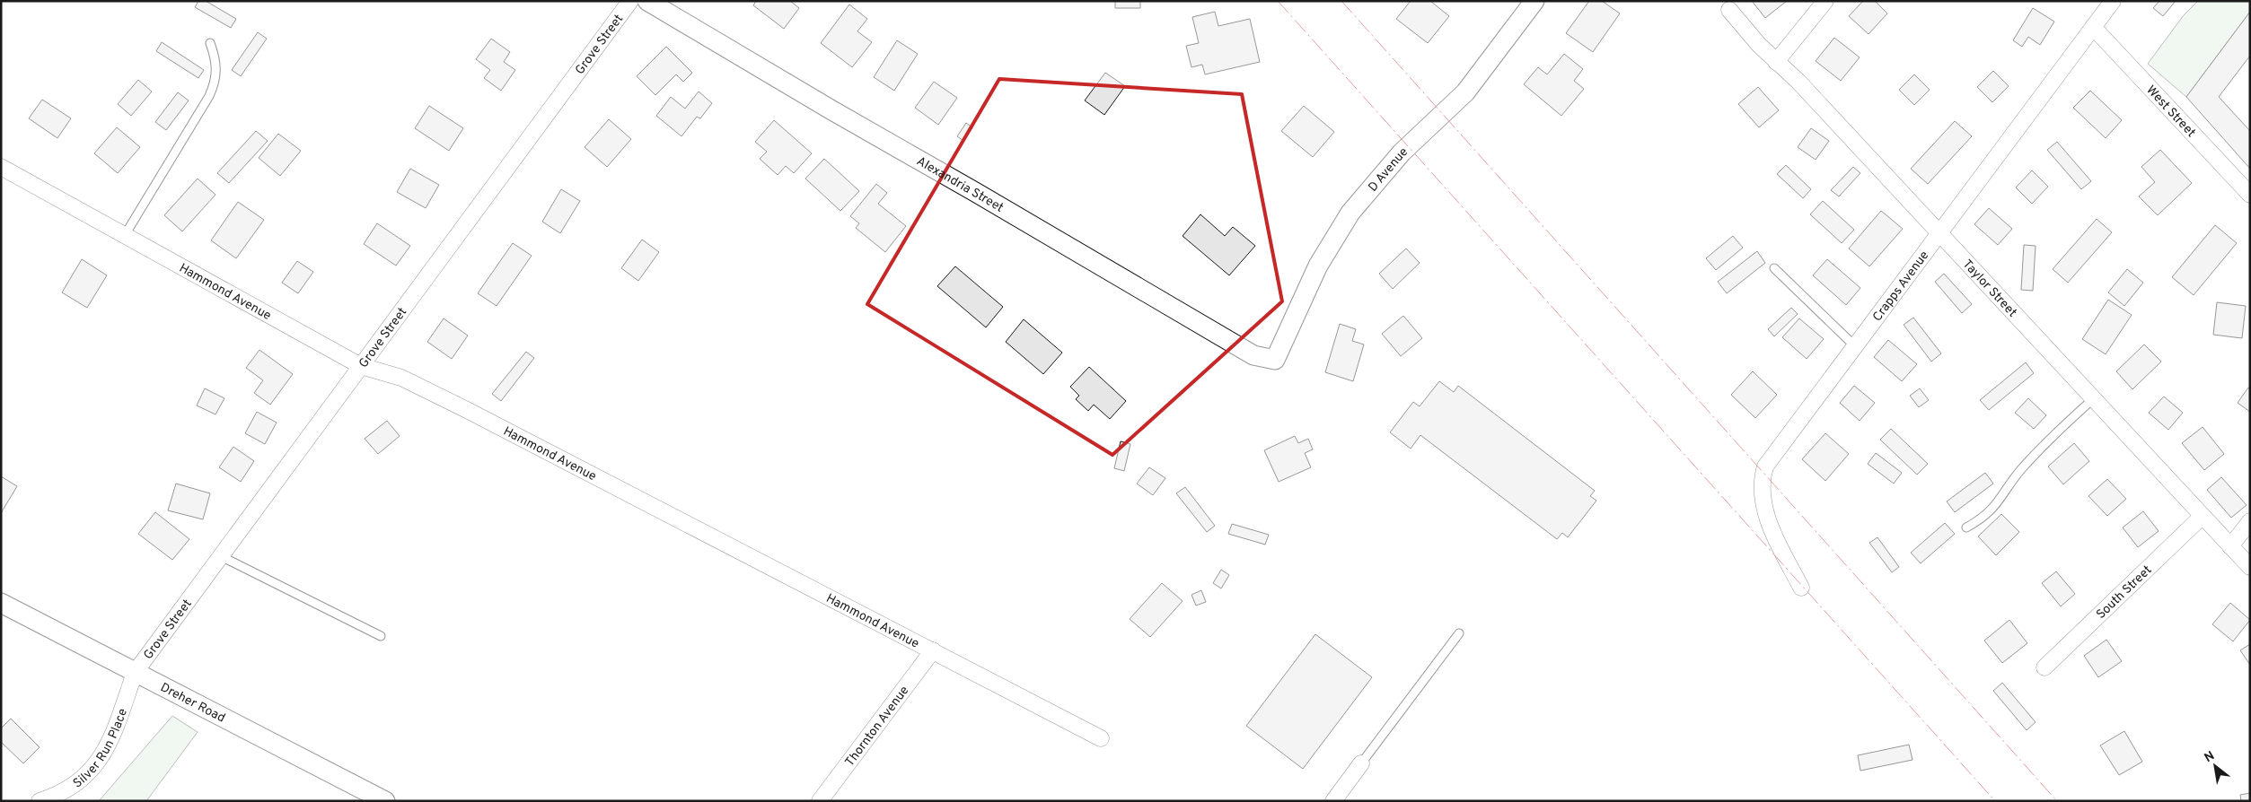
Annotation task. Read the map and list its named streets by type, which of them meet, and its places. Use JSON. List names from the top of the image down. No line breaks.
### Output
{"streets":{"street":["Grove Street","West Street","D Avenue","Alexandria Street","Crapps Avenue","Taylor Street","Hammond Avenue","South Street","Dreher Road","Thornton Avenue","Silver Run Place"]},"crossings":[["Grove Street","Hammond Avenue"],["Grove Street","Dreher Road"],["Grove Street","Silver Run Place"],["West Street","Crapps Avenue"],["D Avenue","Alexandria Street"],["Crapps Avenue","Taylor Street"],["Taylor Street","South Street"],["Hammond Avenue","Thornton Avenue"],["Dreher Road","Silver Run Place"]],"north":"top left"}
